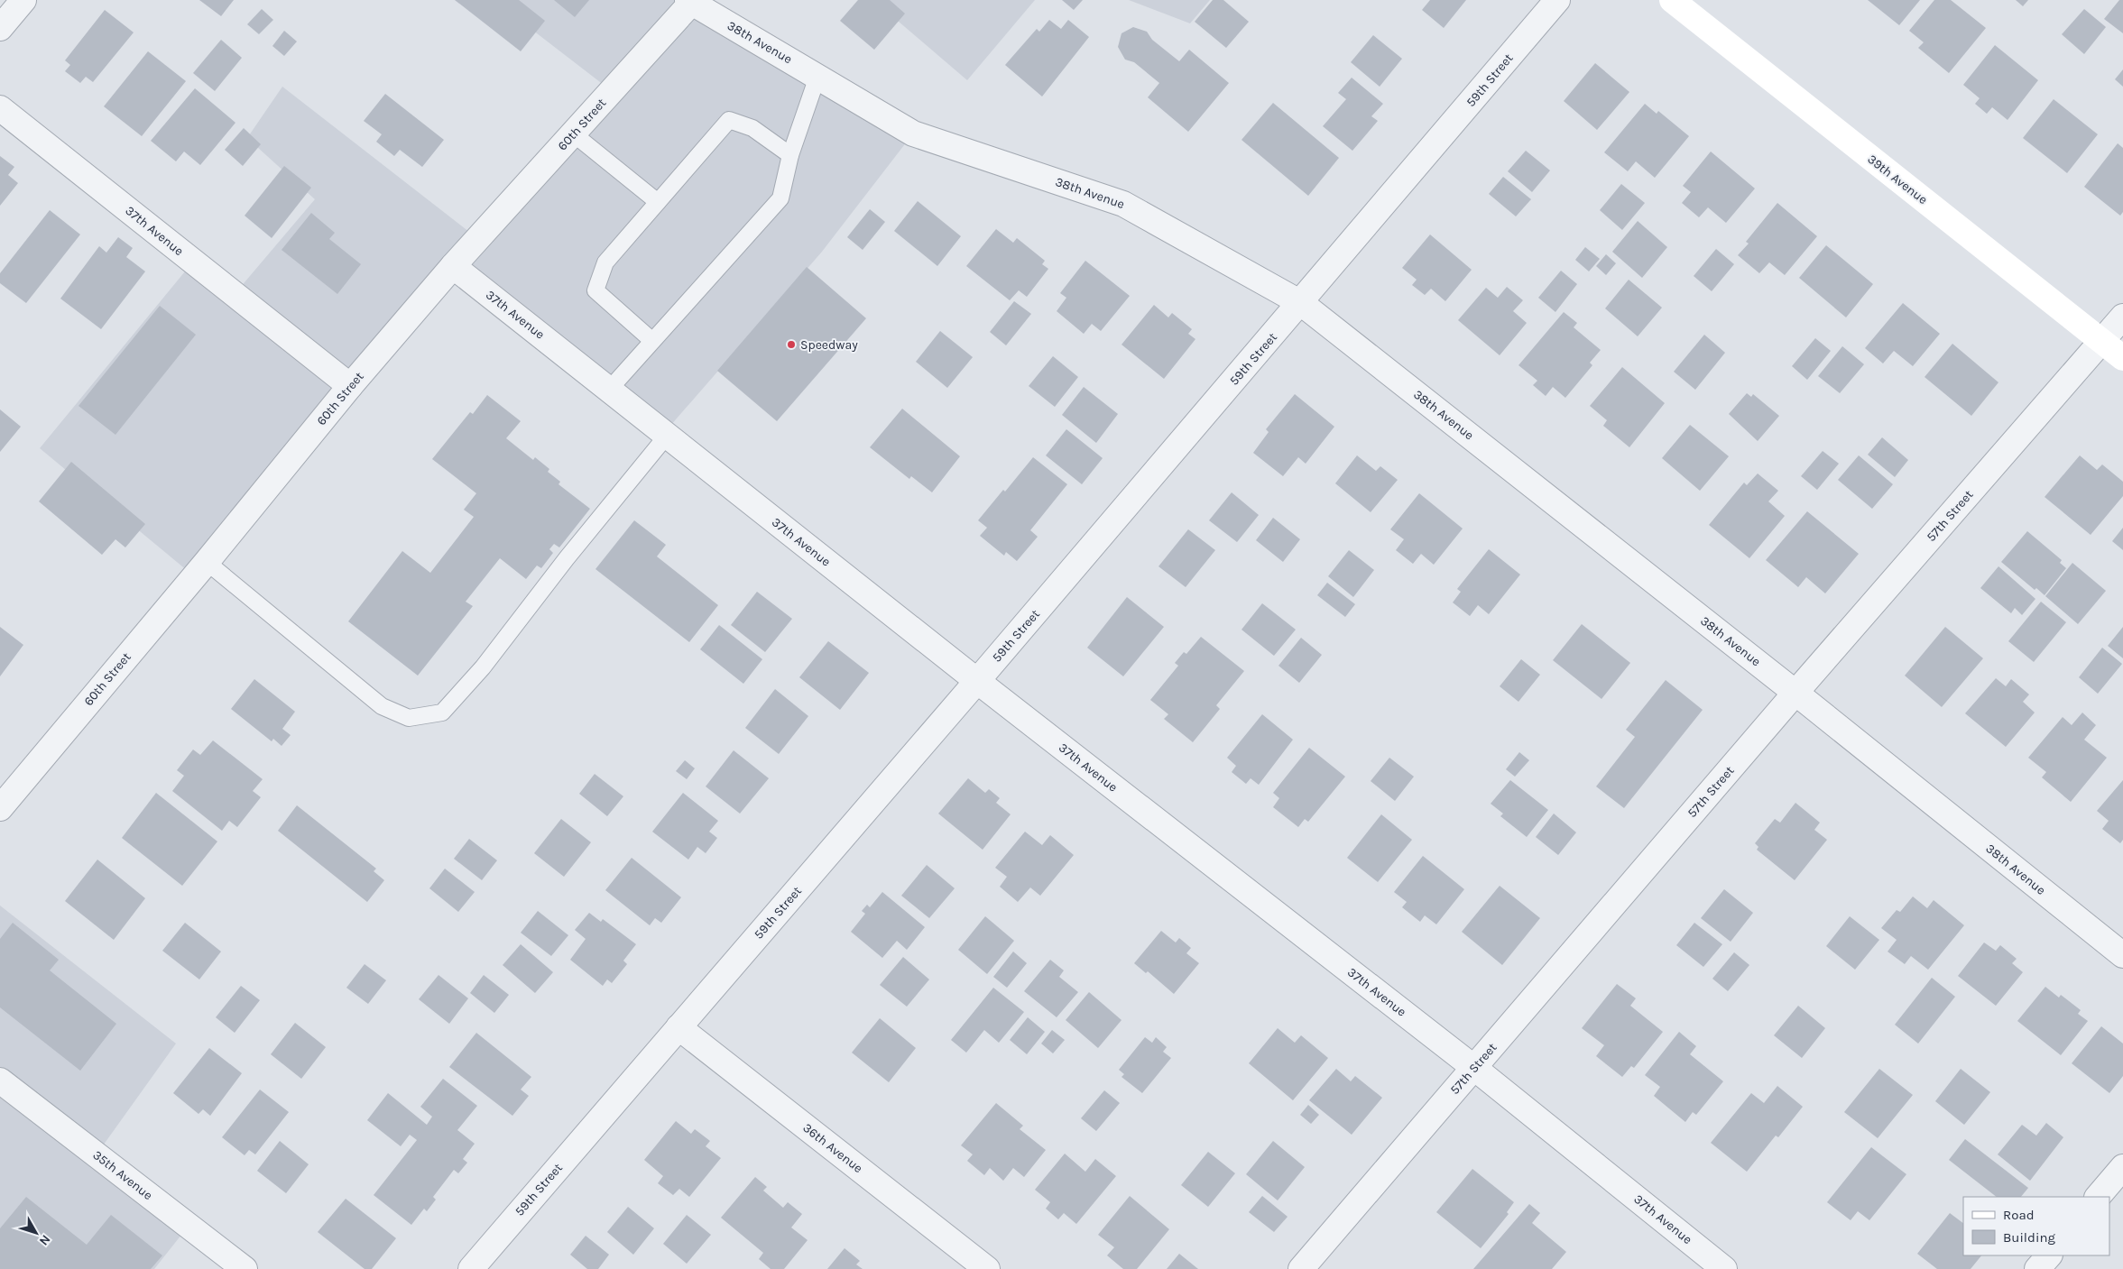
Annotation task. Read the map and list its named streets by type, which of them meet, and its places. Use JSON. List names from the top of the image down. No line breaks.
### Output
{"streets":{"main road":["39th Avenue"],"street":["38th Avenue","59th Street","60th Street","37th Avenue","57th Street","36th Avenue","35th Avenue"]},"crossings":[["38th Avenue","59th Street"],["38th Avenue","60th Street"],["38th Avenue","57th Street"],["59th Street","37th Avenue"],["59th Street","36th Avenue"],["60th Street","37th Avenue"],["39th Avenue","57th Street"],["37th Avenue","57th Street"]],"places":["Speedway"],"legend":["Road","Building"],"north":"bottom right"}
